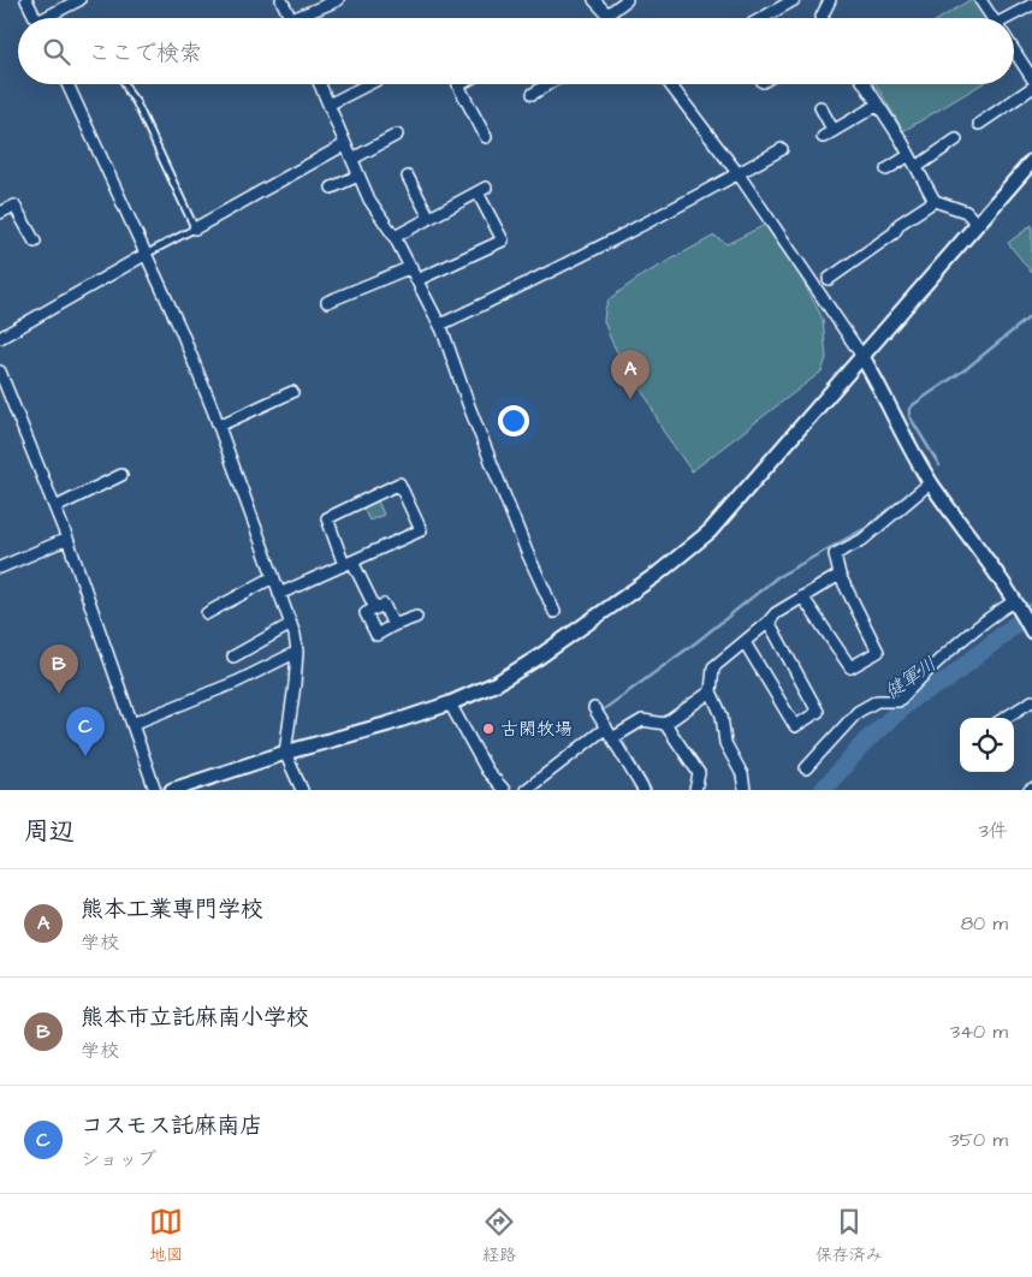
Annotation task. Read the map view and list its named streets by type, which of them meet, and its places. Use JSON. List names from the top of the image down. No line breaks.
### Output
{"water":["健軍川"],"places":["古閑牧場"],"page":{"search":"ここで検索","pins":["A","B","C"],"heading":["周辺","3件"],"list":[{"mark":"A","name":"熊本工業専門学校","note":"学校","value":"80 m"},{"mark":"B","name":"熊本市立託麻南小学校","note":"学校","value":"340 m"},{"mark":"C","name":"コスモス託麻南店","note":"ショップ","value":"350 m"}],"nav":["地図","経路","保存済み"]}}
